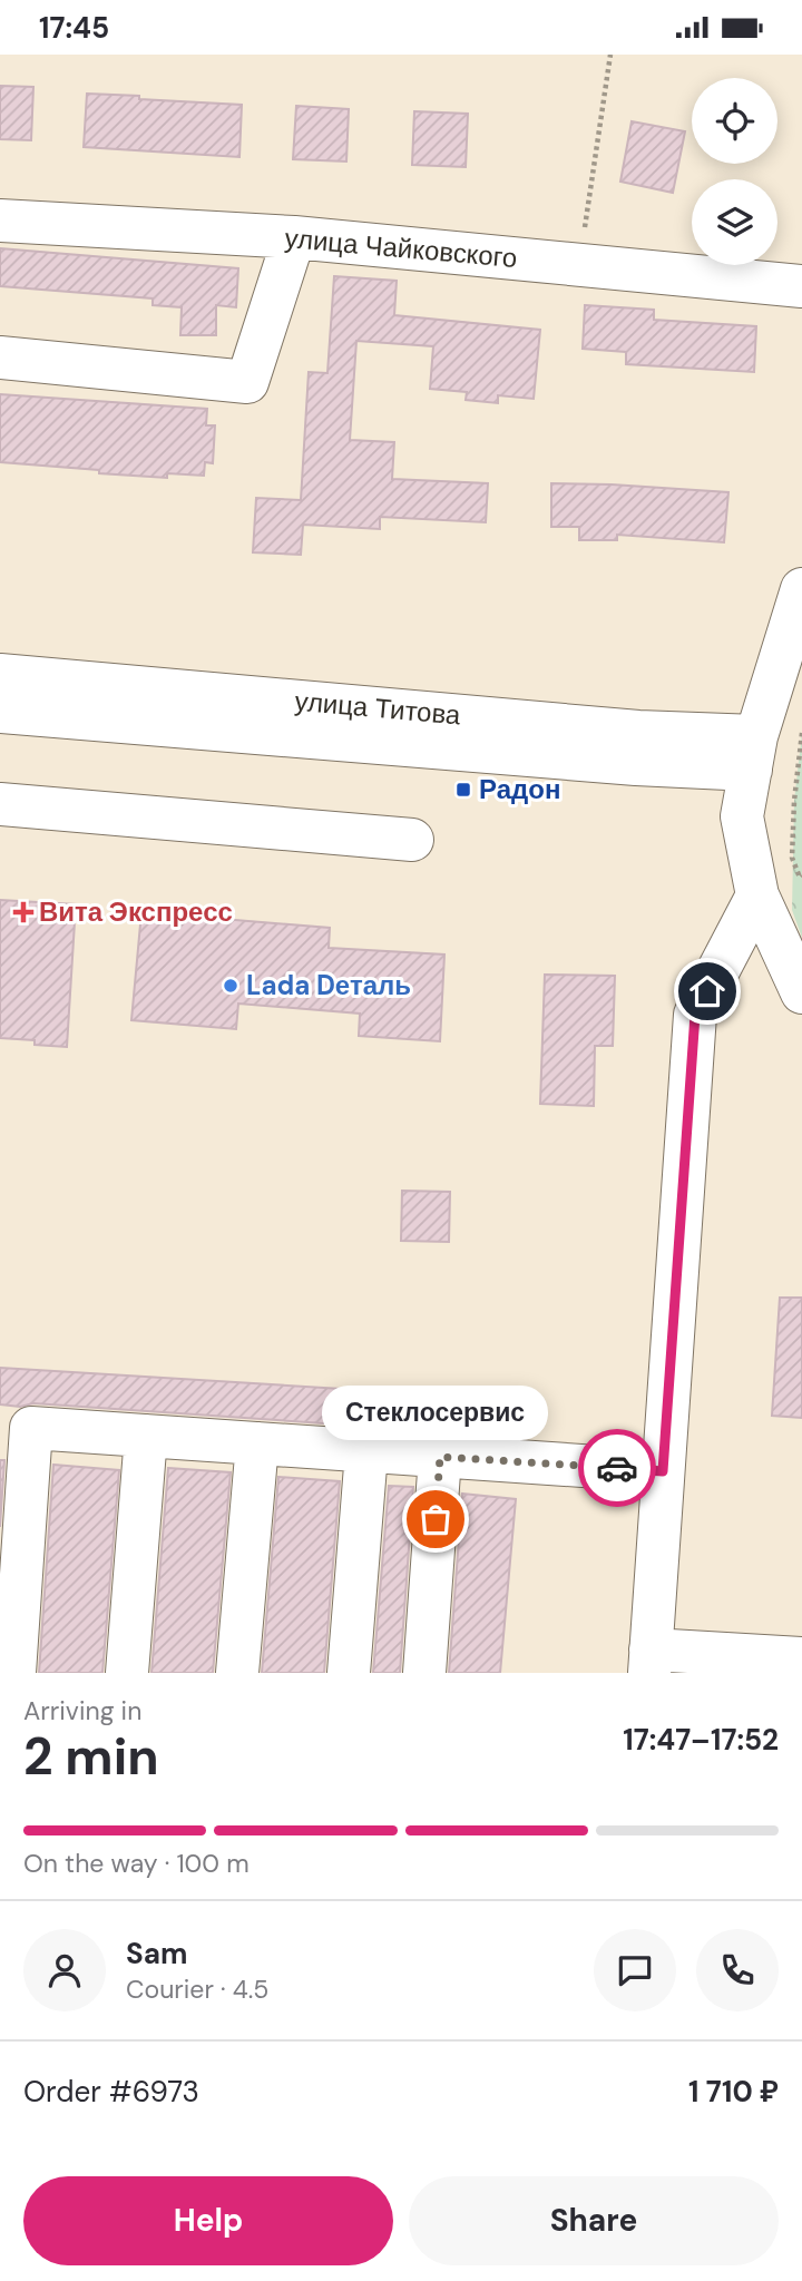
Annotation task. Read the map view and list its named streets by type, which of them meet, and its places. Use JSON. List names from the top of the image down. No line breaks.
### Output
{"streets":{"street":["улица Чайковского","улица Титова"]},"places":{"transit":["Радон"],"health":["Вита Экспресс"],"other":["Lada Dеталь","Стеклосервис"]},"page":{"status":"17:45","bubble":"Стеклосервис","heading":["2 min","Arriving in","17:47–17:52"],"panel":["Sam","Courier · 4.5","Order #6973","1 710 ₽"],"bar":"On the way · 100 m","buttons":["Help","Share"]}}
